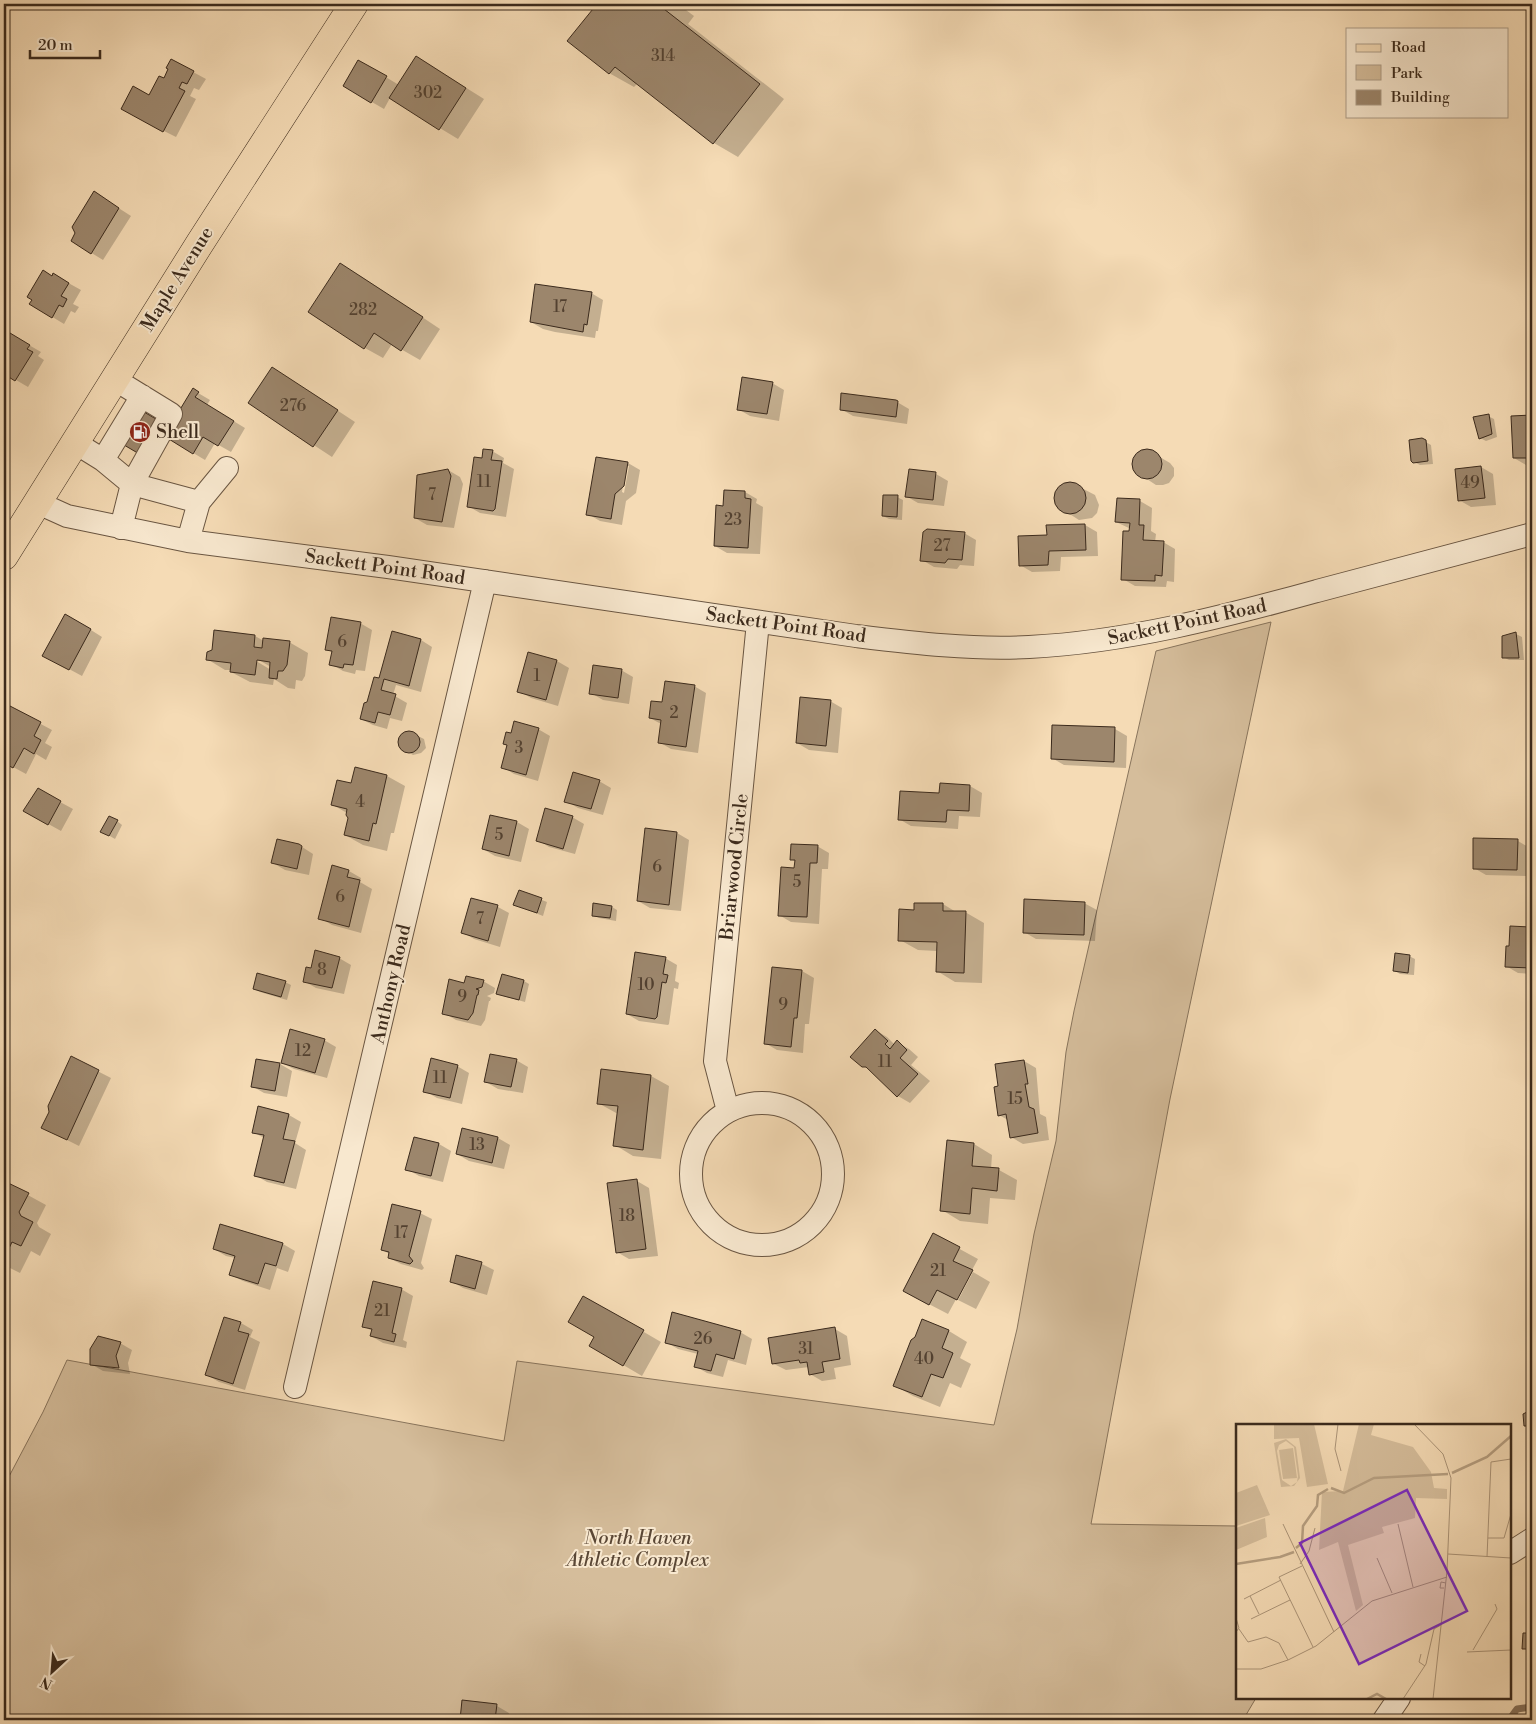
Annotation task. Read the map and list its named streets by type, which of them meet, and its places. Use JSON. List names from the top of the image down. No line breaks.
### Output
{"streets":{"main road":["Maple Avenue"],"street":["Sackett Point Road","Briarwood Circle","Anthony Road"]},"crossings":[["Maple Avenue","Sackett Point Road"],["Sackett Point Road","Briarwood Circle"],["Sackett Point Road","Anthony Road"]],"parks":["North Haven Athletic Complex"],"places":{"fuel station":["Shell"]},"house_numbers":["314","302","17","282","276","11","49","7","23","27","6","1","2","3","4","5","6","5","6","7","8","10","9","9","12","11","11","15","13","18","17","21","21","26","31","40"],"legend":["Road","Park","Building"],"scale_bar":"20 m","north":"bottom left"}
